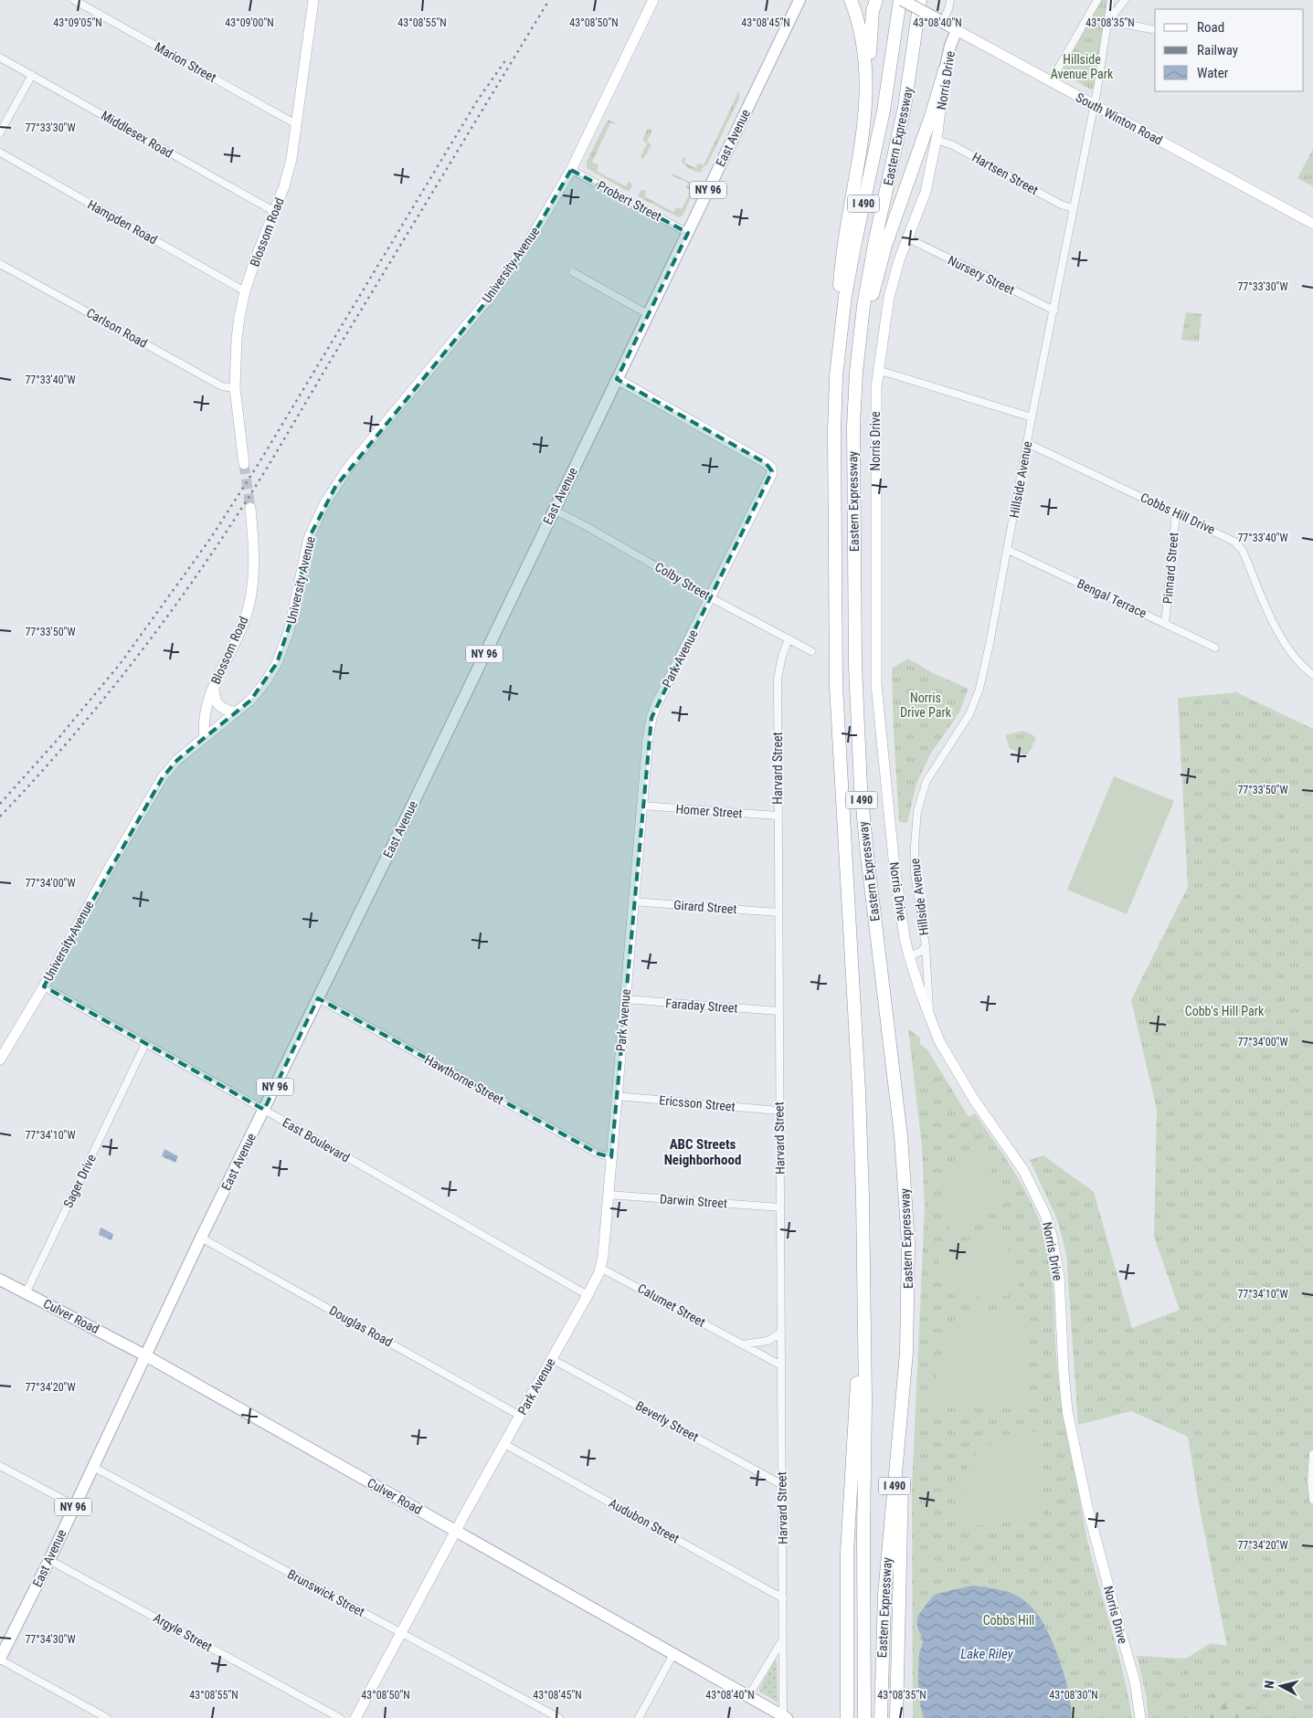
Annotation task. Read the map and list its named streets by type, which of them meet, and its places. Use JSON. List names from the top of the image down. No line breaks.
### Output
{"streets":{"highway":["Eastern Expressway","I 490"],"main road":["Norris Drive","South Winton Road","East Avenue","NY 96","Culver Road"],"street":["Marion Street","Middlesex Road","Hartsen Street","Probert Street","Hampden Road","Blossom Road","University Avenue","Nursery Street","Carlson Road","Hillside Avenue","Cobbs Hill Drive","Pinnard Street","Colby Street","Bengal Terrace","Park Avenue","Harvard Street","Homer Street","Girard Street","Faraday Street","Hawthorne Street","Ericsson Street","East Boulevard","Sager Drive","Darwin Street","Calumet Street","Douglas Road","Beverly Street","Audubon Street","Brunswick Street","Argyle Street"]},"crossings":[["Marion Street","Blossom Road"],["Norris Drive","South Winton Road"],["Norris Drive","Hartsen Street"],["Norris Drive","Nursery Street"],["Norris Drive","Hillside Avenue"],["South Winton Road","Eastern Expressway"],["South Winton Road","Hillside Avenue"],["Middlesex Road","Blossom Road"],["East Avenue","Probert Street"],["East Avenue","Colby Street"],["East Avenue","Park Avenue"],["East Avenue","Hawthorne Street"],["East Avenue","East Boulevard"],["East Avenue","Culver Road"],["East Avenue","Douglas Road"],["East Avenue","Brunswick Street"],["East Avenue","Argyle Street"],["Hartsen Street","Hillside Avenue"],["Probert Street","University Avenue"],["Hampden Road","Blossom Road"],["Blossom Road","University Avenue"],["Blossom Road","Carlson Road"],["University Avenue","East Boulevard"],["Nursery Street","Hillside Avenue"],["Hillside Avenue","Cobbs Hill Drive"],["Hillside Avenue","Bengal Terrace"],["Cobbs Hill Drive","Pinnard Street"],["Pinnard Street","Bengal Terrace"],["Colby Street","Park Avenue"],["Colby Street","Harvard Street"],["Park Avenue","Homer Street"],["Park Avenue","Girard Street"],["Park Avenue","Faraday Street"],["Park Avenue","Hawthorne Street"],["Park Avenue","Ericsson Street"],["Park Avenue","East Boulevard"],["Park Avenue","Darwin Street"],["Park Avenue","Calumet Street"],["Park Avenue","Culver Road"],["Park Avenue","Douglas Road"],["Park Avenue","Beverly Street"],["Park Avenue","Audubon Street"],["Park Avenue","Brunswick Street"],["Harvard Street","Homer Street"],["Harvard Street","Girard Street"],["Harvard Street","Faraday Street"],["Harvard Street","Ericsson Street"],["Harvard Street","Darwin Street"],["Harvard Street","Calumet Street"],["Harvard Street","Culver Road"],["Harvard Street","Beverly Street"],["Harvard Street","Audubon Street"],["East Boulevard","Sager Drive"],["Sager Drive","Culver Road"]],"districts":["ABC Streets Neighborhood"],"water":["Lake Riley"],"parks":["Hillside Avenue Park","Norris Drive Park","Cobb's Hill Park","Cobbs Hill"],"legend":["Road","Railway","Water"],"north":"left","coordinates":["43°09'05\"N","43°09'00\"N","43°08'55\"N","43°08'50\"N","43°08'45\"N","43°08'40\"N","43°08'35\"N","77°33'30\"W","77°33'40\"W","77°33'50\"W","77°34'00\"W","77°34'10\"W","77°34'20\"W","77°34'30\"W","43°08'30\"N"]}
